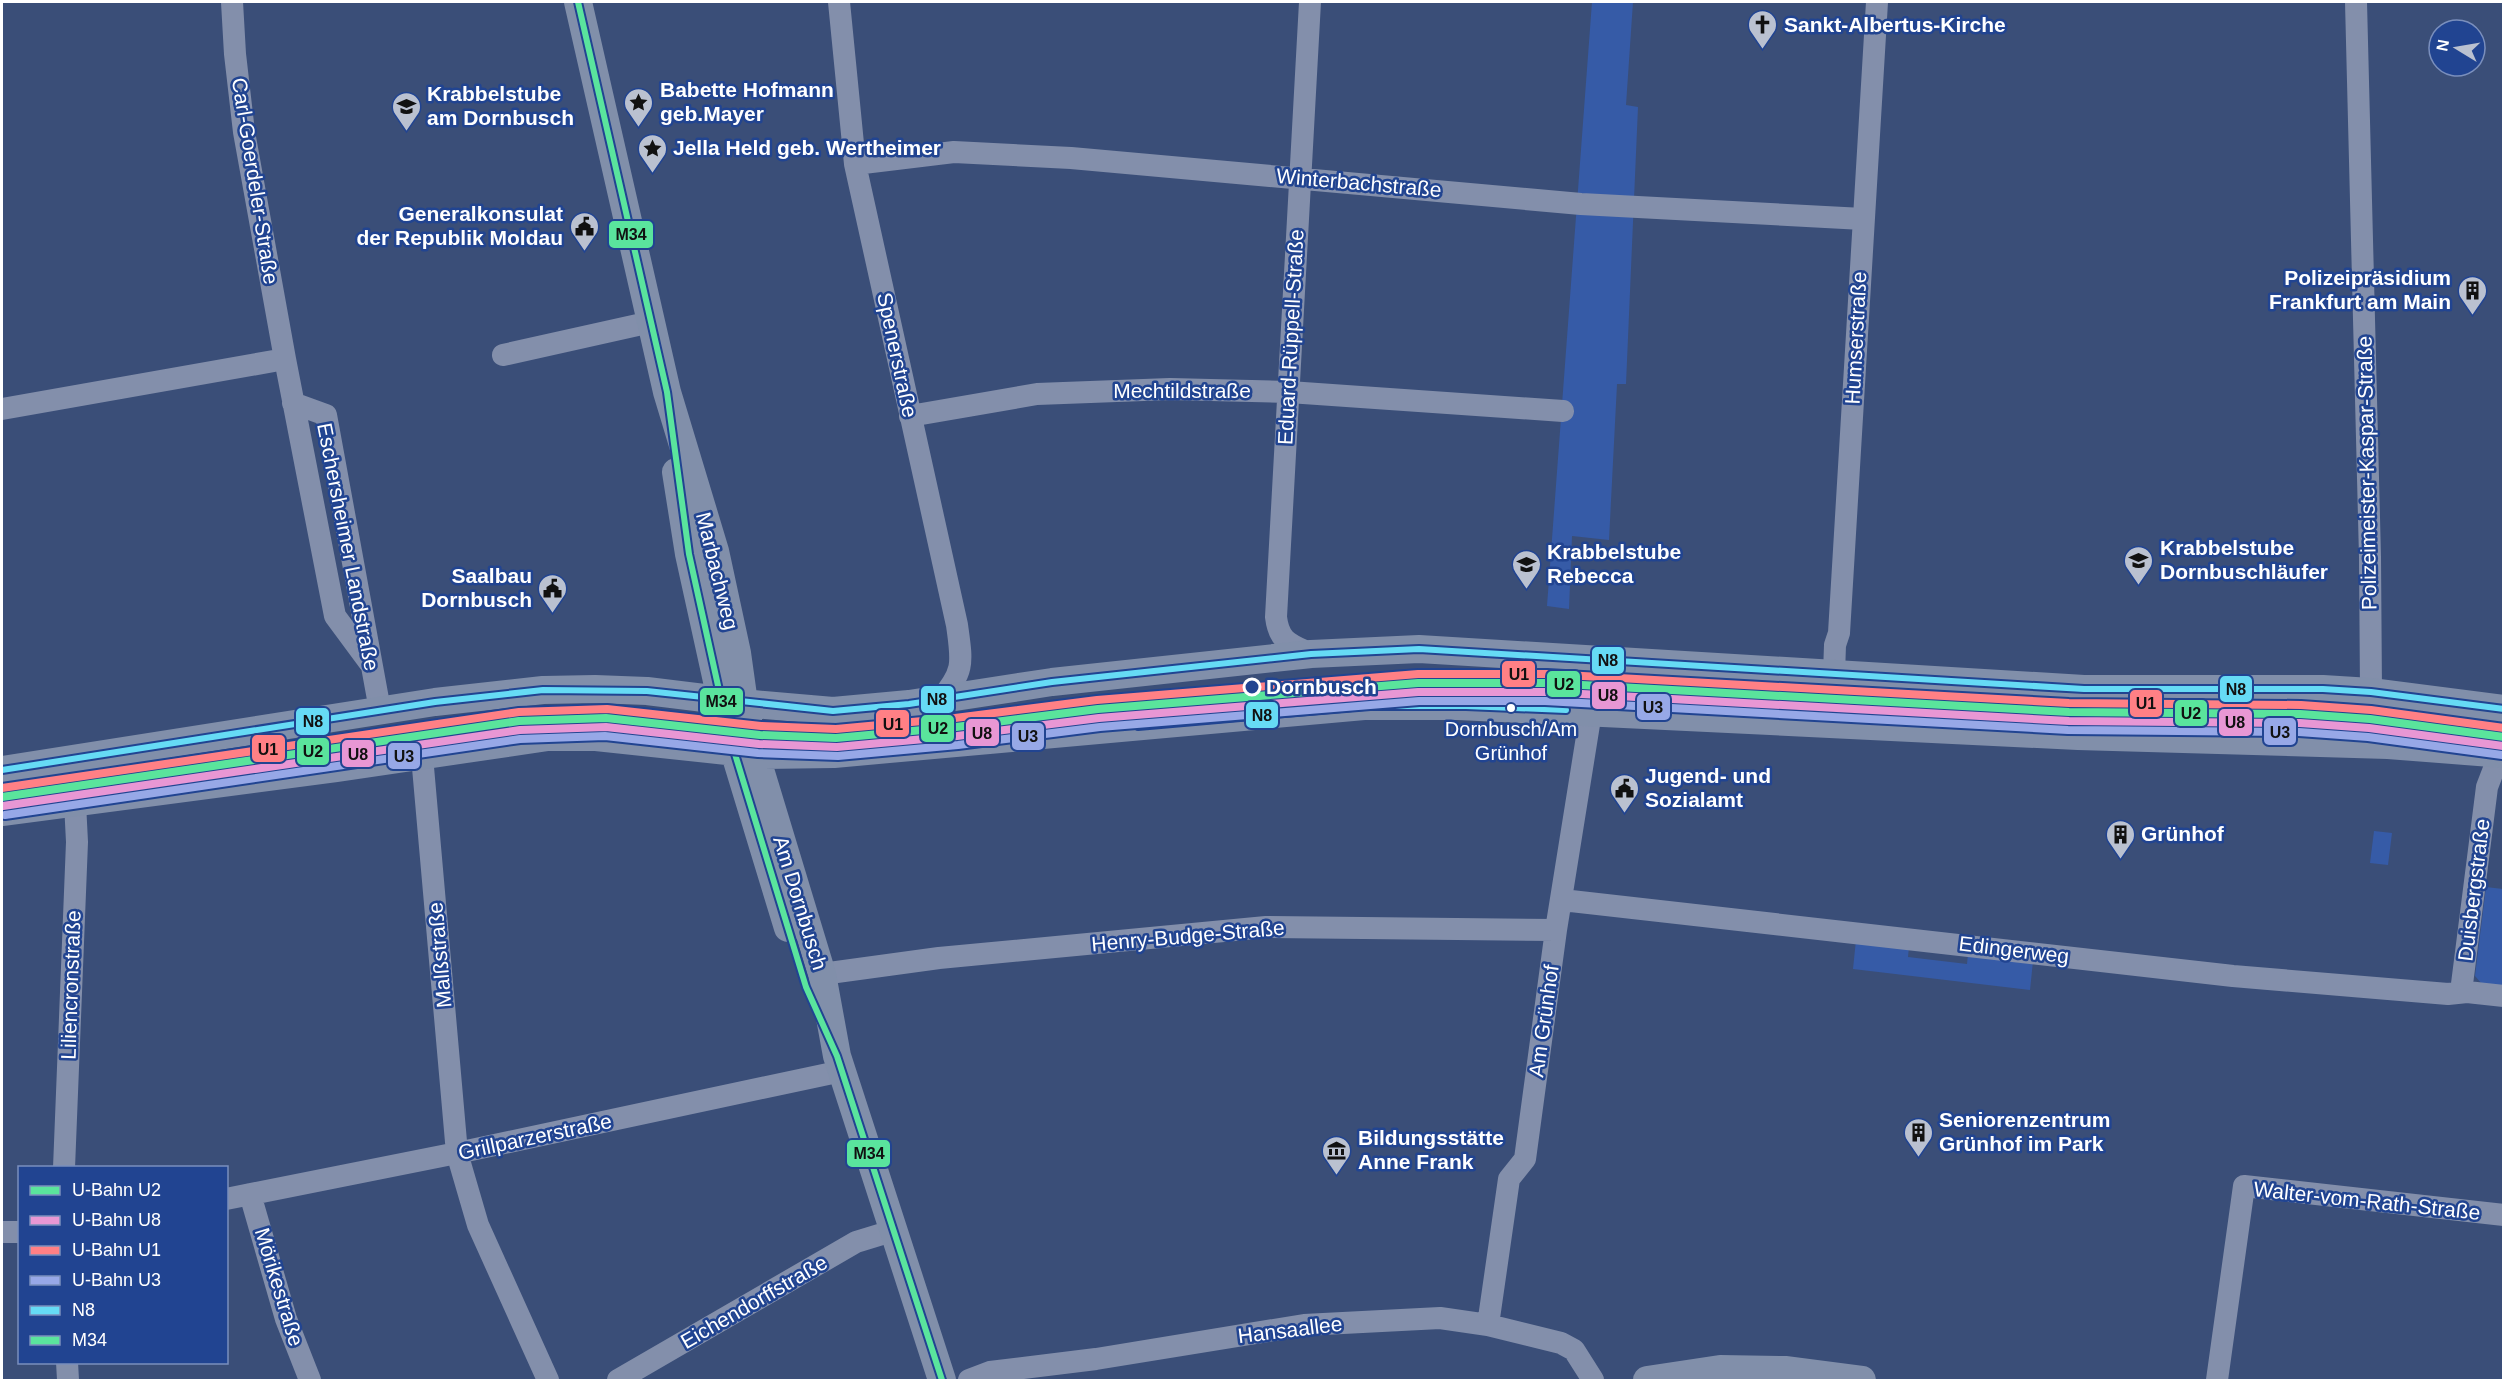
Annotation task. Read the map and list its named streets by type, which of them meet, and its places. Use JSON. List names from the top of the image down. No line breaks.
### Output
{"streets":{"main road":["Marbachweg","Am Dornbusch"],"street":["Carl-Goerdeler-Straße","Winterbachstraße","Eduard-Rüppell-Straße","Humserstraße","Spenerstraße","Mechtildstraße","Polizeimeister-Kaspar-Straße","Eschersheimer Landstraße","Duisbergstraße","Henry-Budge-Straße","Edingerweg","Malßstraße","Liliencronstraße","Am Grünhof","Grillparzerstraße","Walter-vom-Rath-Straße","Mörikestraße","Eichendorffstraße","Hansaallee"]},"crossings":[["Carl-Goerdeler-Straße","Eschersheimer Landstraße"],["Winterbachstraße","Eduard-Rüppell-Straße"],["Winterbachstraße","Humserstraße"],["Winterbachstraße","Spenerstraße"],["Eduard-Rüppell-Straße","Mechtildstraße"],["Spenerstraße","Mechtildstraße"],["Marbachweg","Am Dornbusch"],["Duisbergstraße","Edingerweg"],["Am Dornbusch","Henry-Budge-Straße"],["Am Dornbusch","Grillparzerstraße"],["Am Dornbusch","Eichendorffstraße"],["Henry-Budge-Straße","Am Grünhof"],["Edingerweg","Am Grünhof"],["Malßstraße","Grillparzerstraße"],["Am Grünhof","Hansaallee"],["Grillparzerstraße","Mörikestraße"]],"places":{"church":["Sankt-Albertus-Kirche"],"place":["Babette Hofmann geb.Mayer","Jella Held geb. Wertheimer"],"school or university":["Krabbelstube am Dornbusch","Krabbelstube Dornbuschläufer","Krabbelstube Rebecca"],"public building":["Generalkonsulat der Republik Moldau","Saalbau Dornbusch","Jugend- und Sozialamt"],"building":["Polizeipräsidium Frankfurt am Main","Grünhof","Seniorenzentrum Grünhof im Park"],"other":["Dornbusch","Dornbusch/Am Grünhof"],"museum":["Bildungsstätte Anne Frank"]},"lines":["transit line M34","transit line N8","metro line U1","metro line U2","metro line U8","metro line U3"],"legend":["U-Bahn U2","U-Bahn U8","U-Bahn U1","U-Bahn U3","N8","M34"],"north":"left"}
